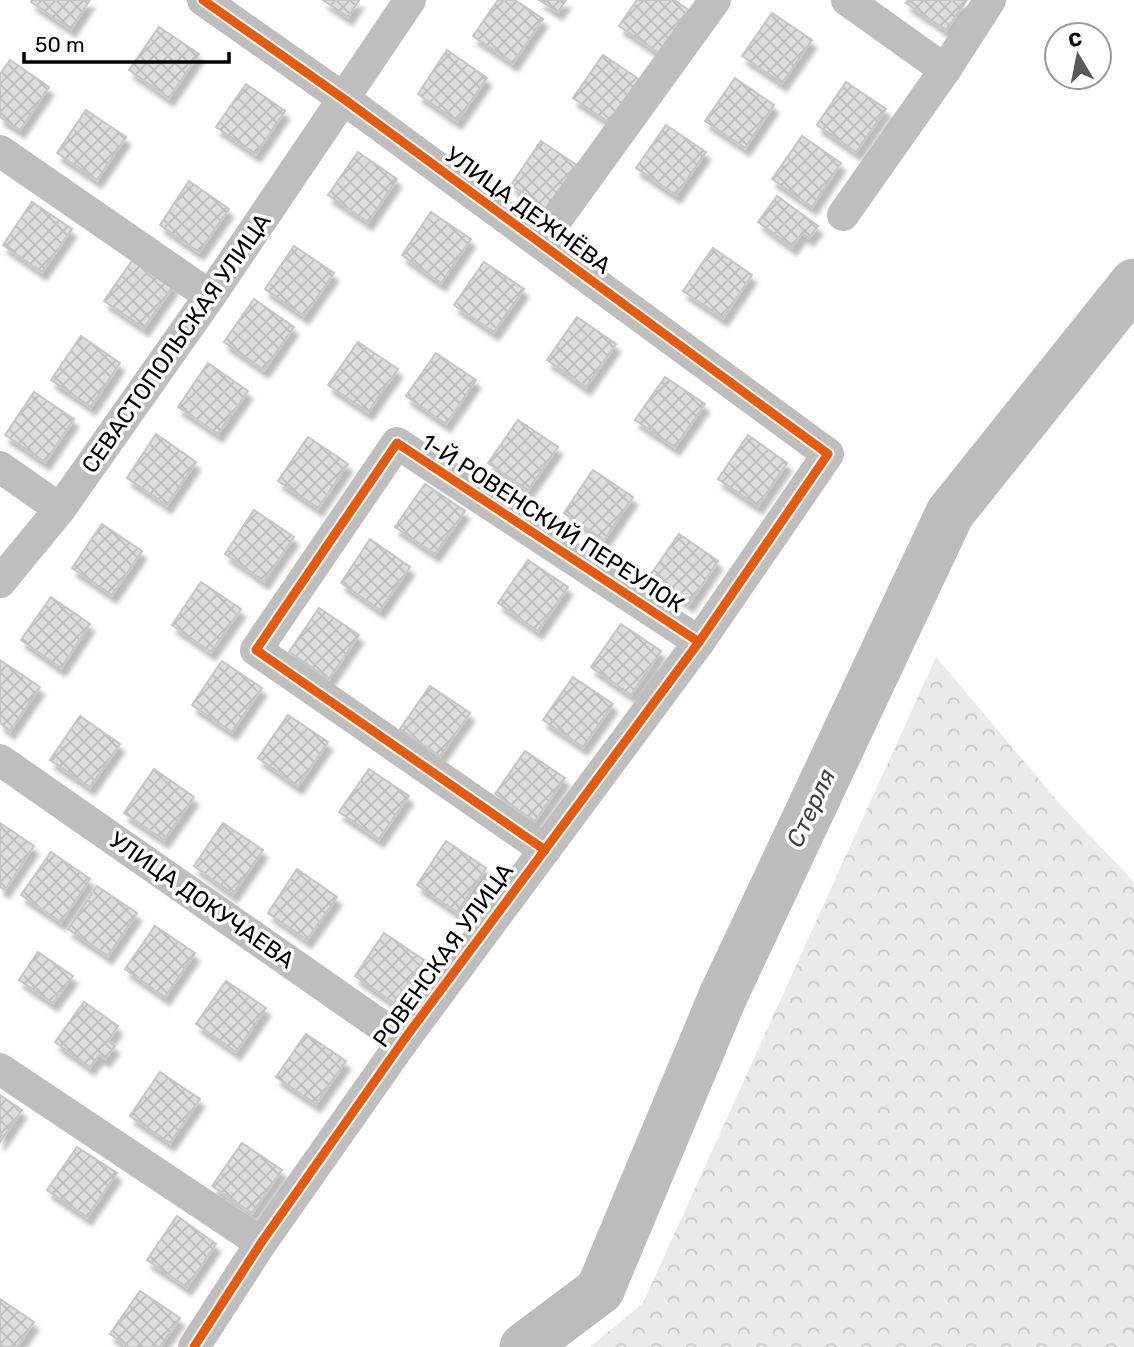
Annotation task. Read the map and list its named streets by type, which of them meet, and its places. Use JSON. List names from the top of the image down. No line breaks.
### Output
{"streets":{"street":["УЛИЦА ДЕЖНЁВА","СЕВАСТОПОЛЬСКАЯ УЛИЦА","1-Й РОВЕНСКИЙ ПЕРЕУЛОК","УЛИЦА ДОКУЧАЕВА","РОВЕНСКАЯ УЛИЦА"]},"crossings":[["УЛИЦА ДЕЖНЁВА","СЕВАСТОПОЛЬСКАЯ УЛИЦА"],["УЛИЦА ДЕЖНЁВА","РОВЕНСКАЯ УЛИЦА"],["1-Й РОВЕНСКИЙ ПЕРЕУЛОК","РОВЕНСКАЯ УЛИЦА"],["УЛИЦА ДОКУЧАЕВА","РОВЕНСКАЯ УЛИЦА"]],"water":["Стерля"],"scale_bar":"50 m","north":"top"}
